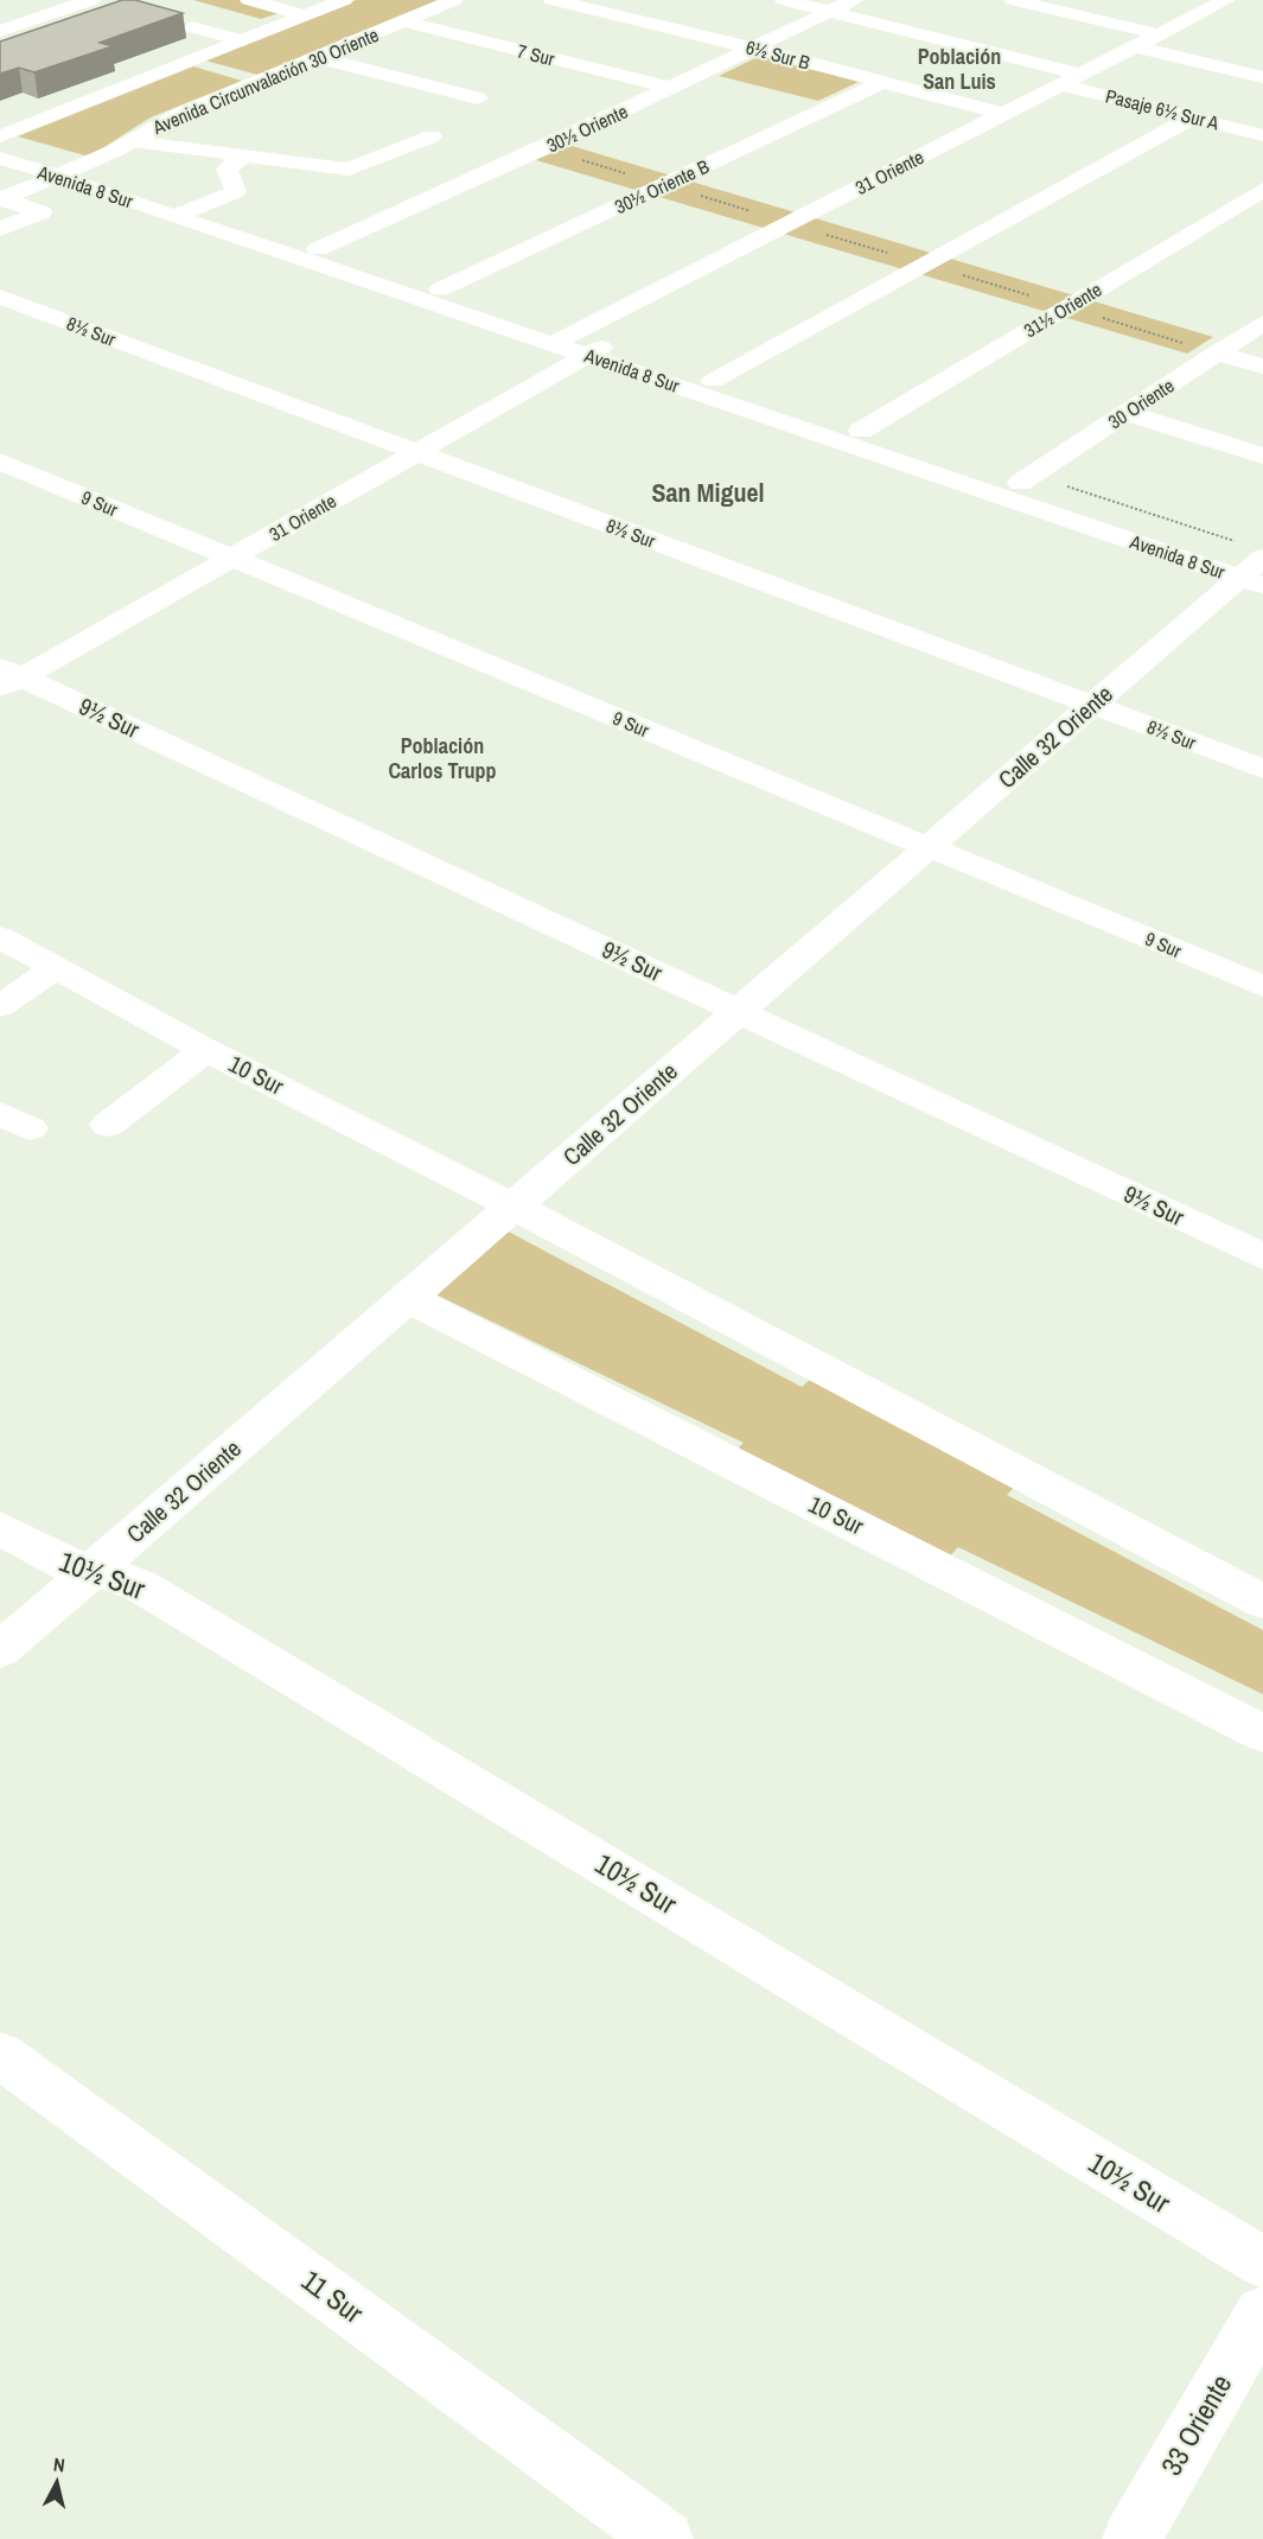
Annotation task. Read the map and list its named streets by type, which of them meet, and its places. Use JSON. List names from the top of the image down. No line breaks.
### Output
{"streets":{"street":["7 Sur","6½ Sur B","Avenida Circunvalación 30 Oriente","Pasaje 6½ Sur A","30½ Oriente","31 Oriente","Avenida 8 Sur","30½ Oriente B","31½ Oriente","8½ Sur","30 Oriente","9 Sur","9½ Sur","Calle 32 Oriente","10 Sur","10½ Sur","11 Sur","33 Oriente"]},"crossings":[["7 Sur","Avenida Circunvalación 30 Oriente"],["7 Sur","30½ Oriente"],["6½ Sur B","30½ Oriente"],["6½ Sur B","31 Oriente"],["6½ Sur B","30½ Oriente B"],["Avenida Circunvalación 30 Oriente","Avenida 8 Sur"],["Pasaje 6½ Sur A","31 Oriente"],["30½ Oriente","Avenida 8 Sur"],["31 Oriente","Avenida 8 Sur"],["31 Oriente","8½ Sur"],["31 Oriente","9 Sur"],["31 Oriente","9½ Sur"],["Avenida 8 Sur","30½ Oriente B"],["Avenida 8 Sur","31½ Oriente"],["Avenida 8 Sur","30 Oriente"],["Avenida 8 Sur","Calle 32 Oriente"],["8½ Sur","Calle 32 Oriente"],["9 Sur","Calle 32 Oriente"],["9½ Sur","Calle 32 Oriente"],["Calle 32 Oriente","10 Sur"],["Calle 32 Oriente","10½ Sur"]],"districts":["Población San Luis","San Miguel","Población Carlos Trupp"],"north":"top"}
